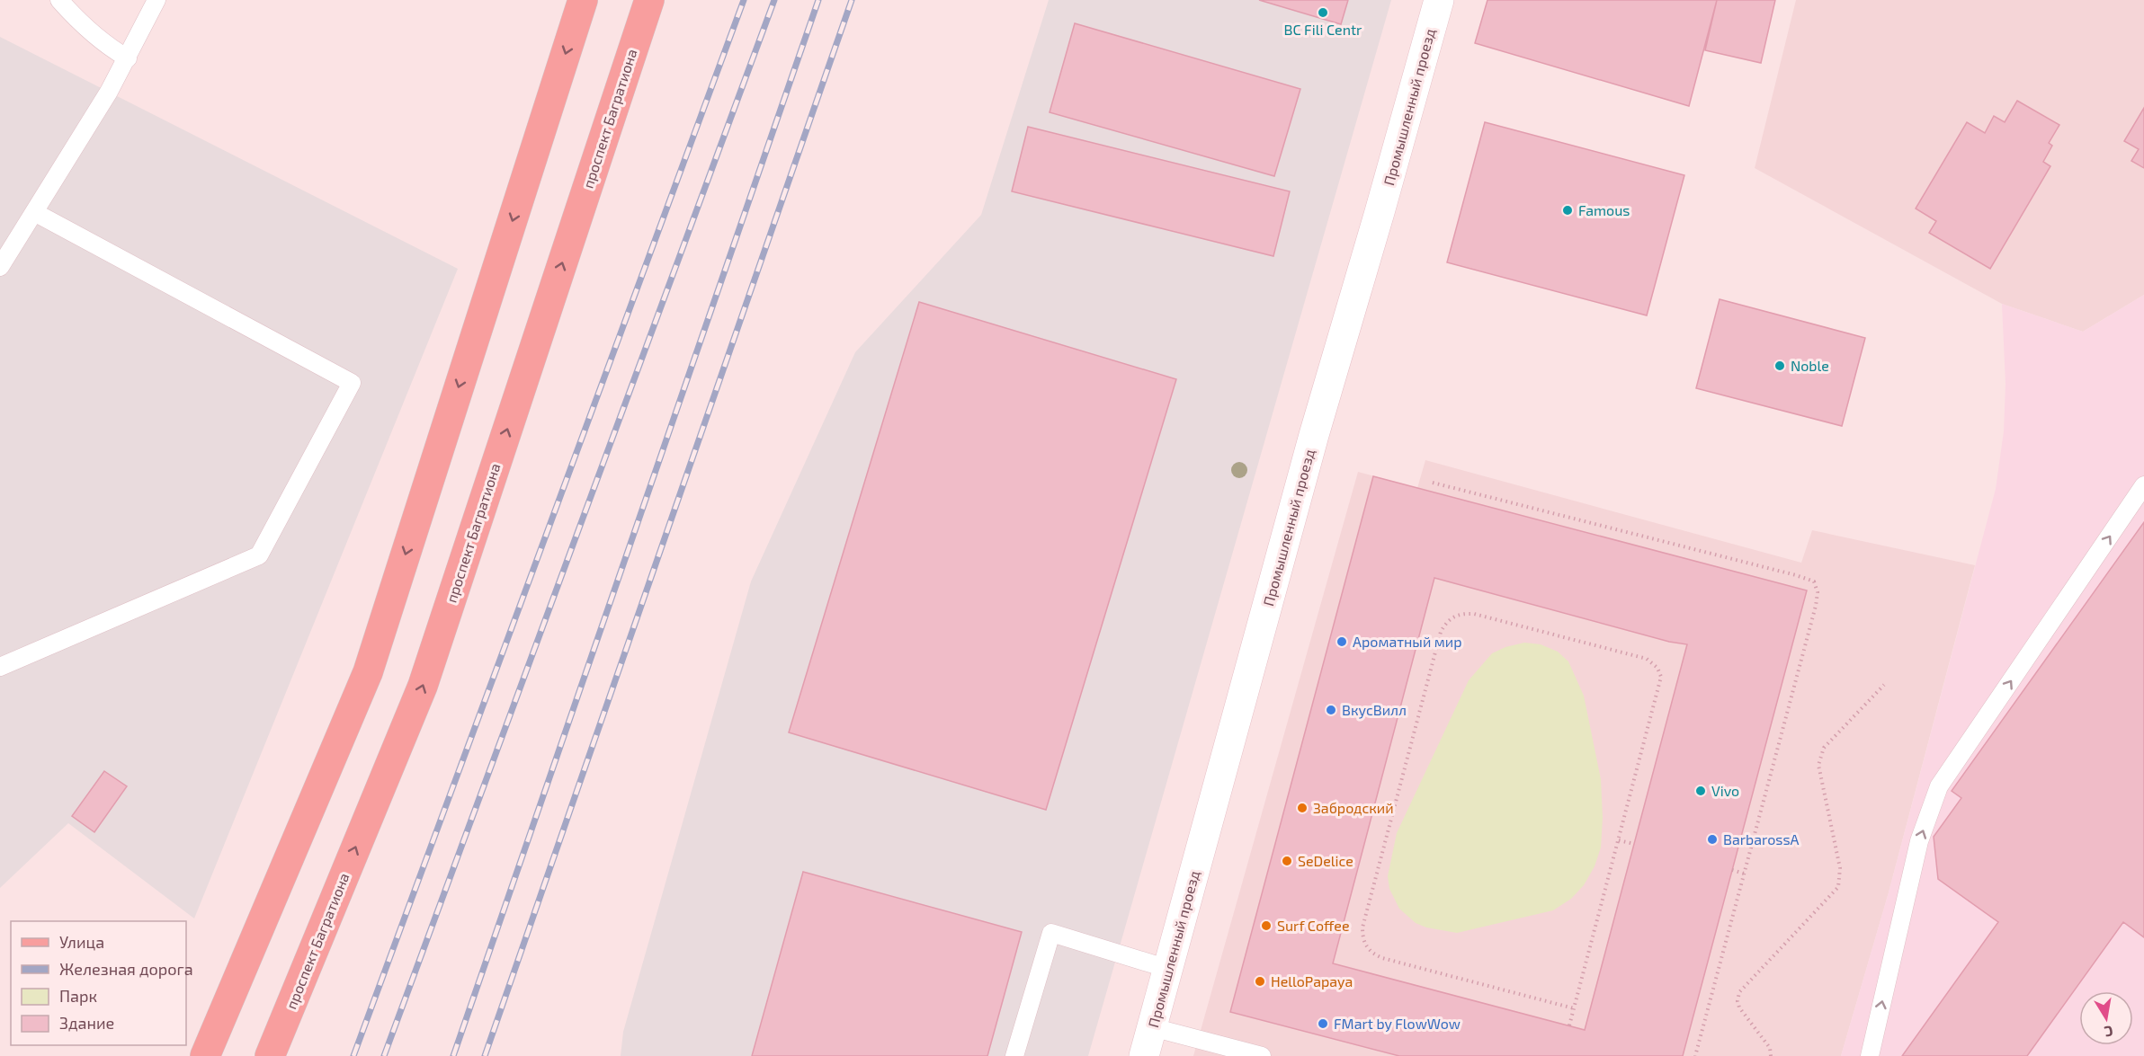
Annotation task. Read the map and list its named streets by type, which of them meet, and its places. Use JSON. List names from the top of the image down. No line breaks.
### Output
{"streets":{"main road":["проспект Багратиона"],"street":["Промышленный проезд"]},"places":["BC Fili Centr","Famous","Noble","Ароматный мир","ВкусВилл","Vivo","Забродский","BarbarossA","SeDelice","Surf Coffee","HelloPapaya","FMart by FlowWow"],"legend":["Улица","Железная дорога","Парк","Здание"],"north":"bottom"}
